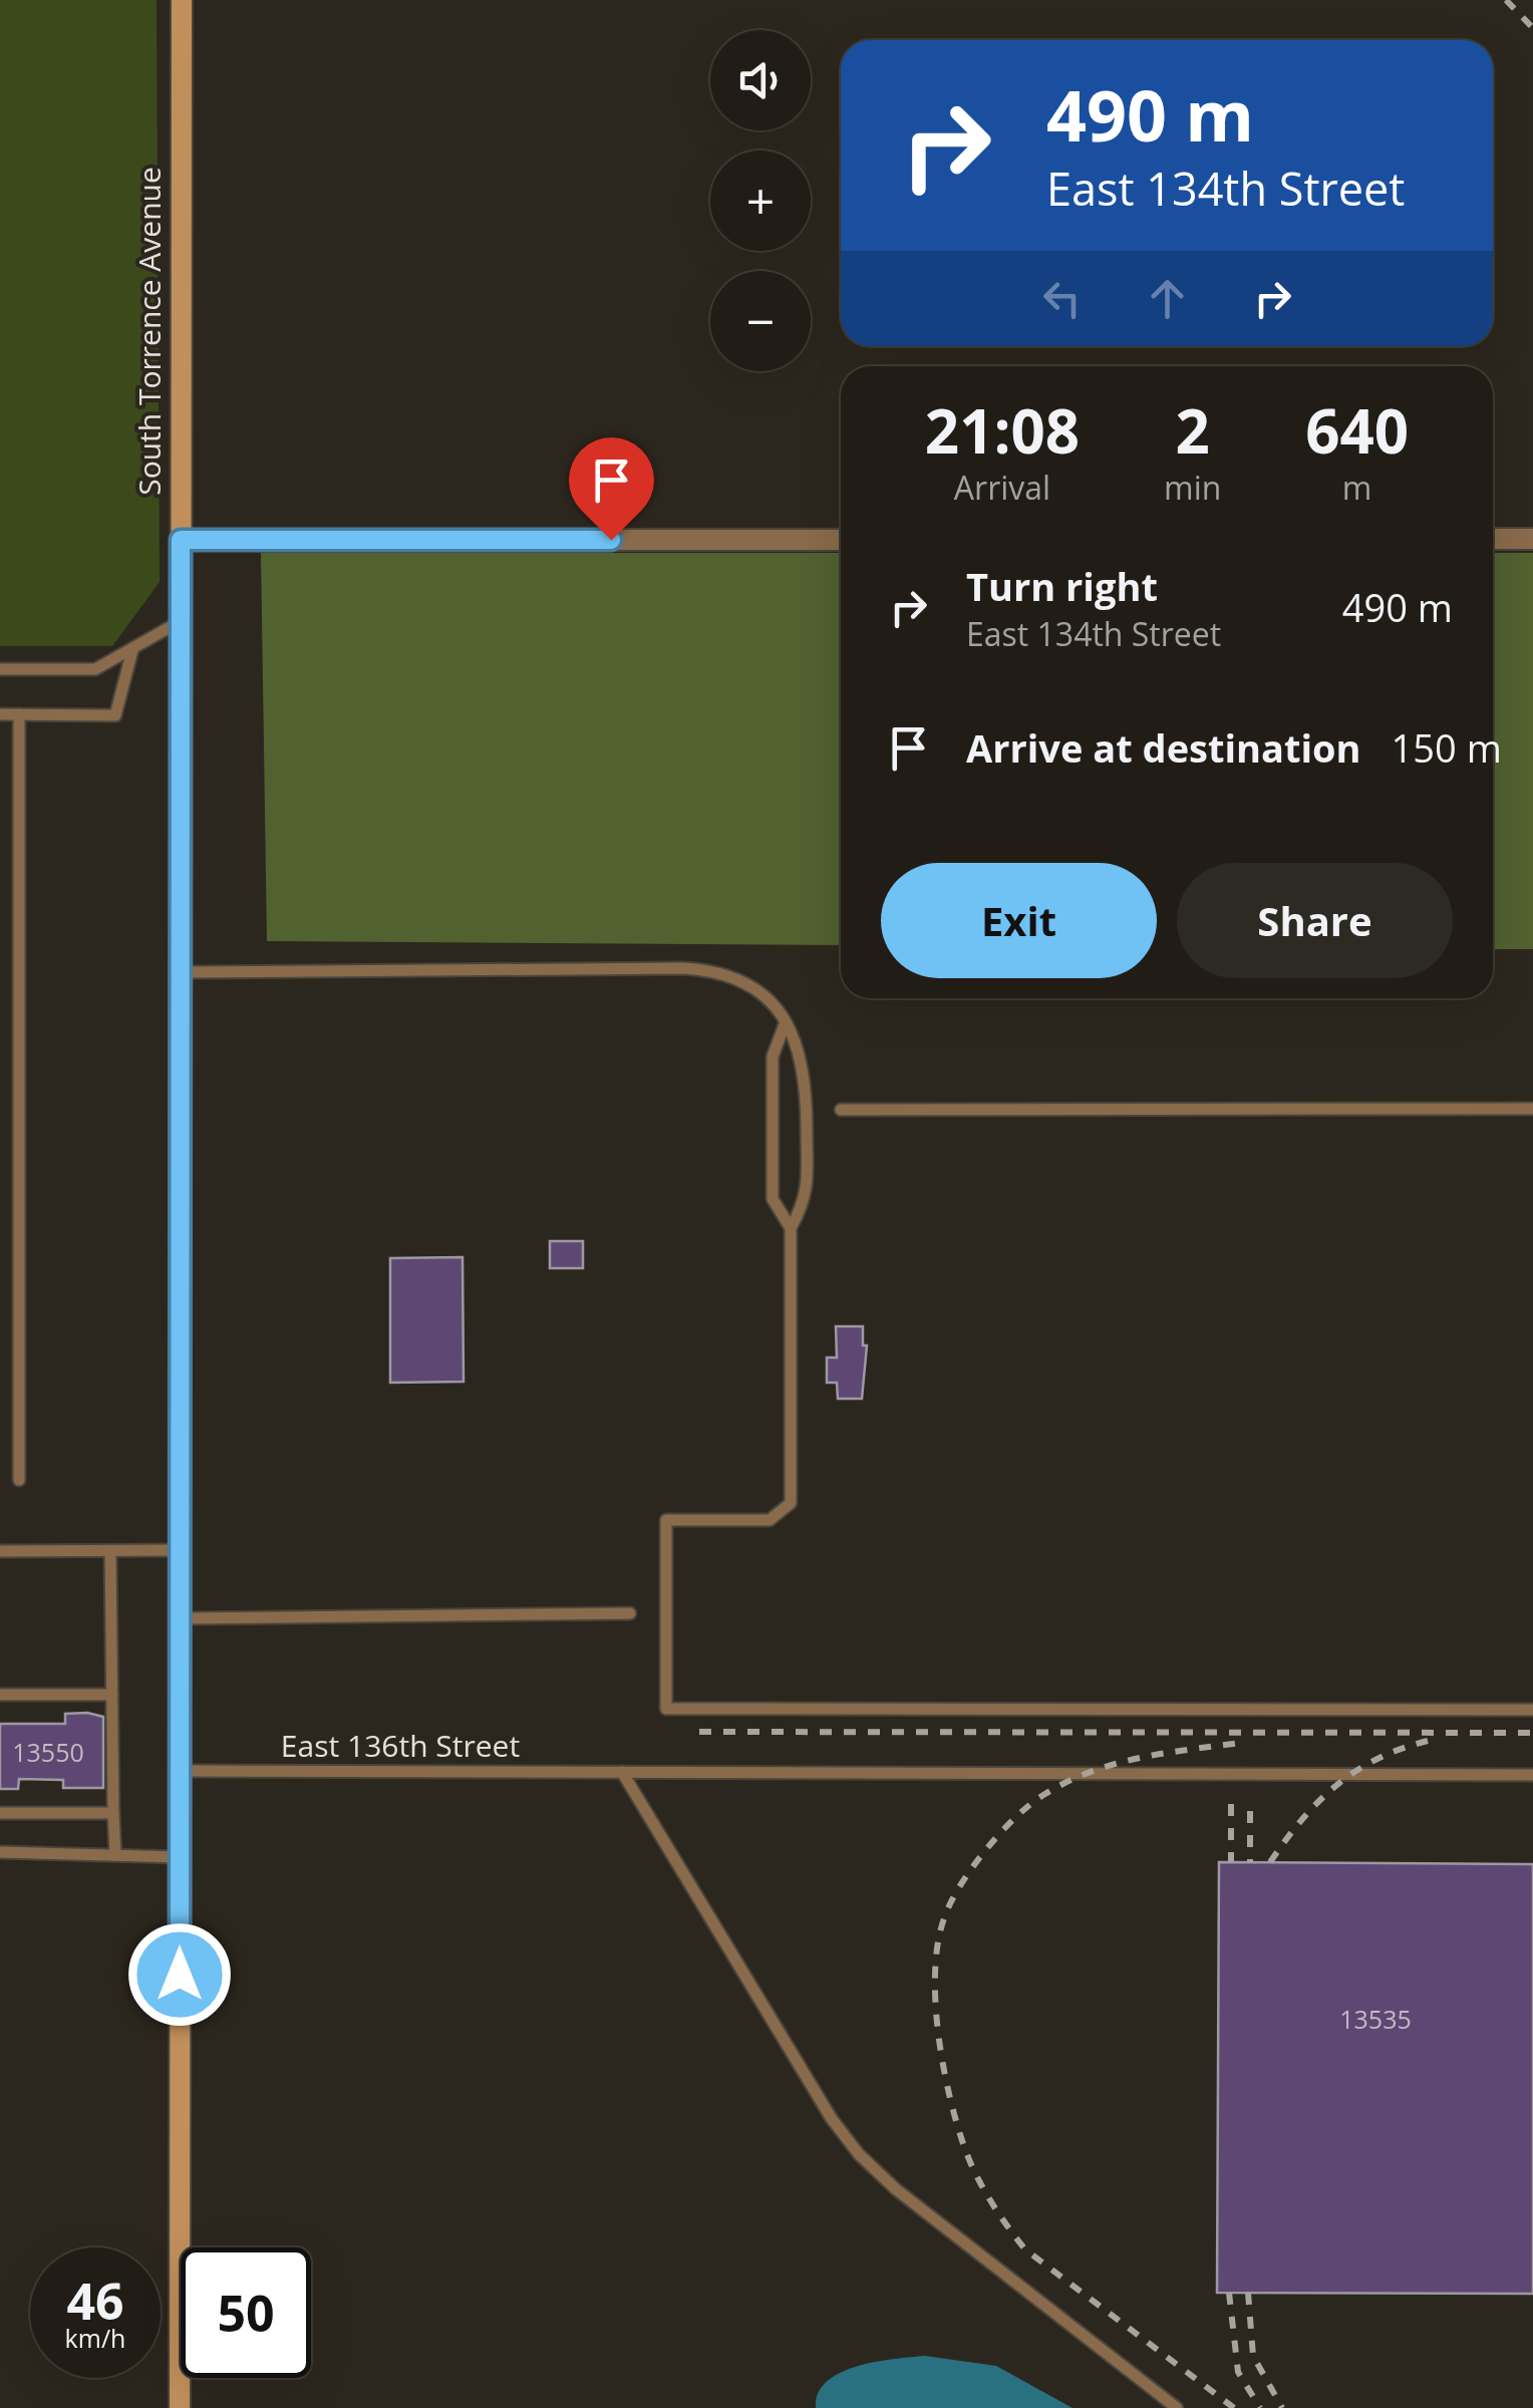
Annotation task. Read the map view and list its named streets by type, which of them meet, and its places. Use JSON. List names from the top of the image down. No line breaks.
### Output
{"streets":{"main road":["South Torrence Avenue"],"lane":["East 136th Street"]},"crossings":[["South Torrence Avenue","East 136th Street"]],"house_numbers":["13550","13535"],"page":{"map_buttons":["+","−"],"turn":["490 m","East 134th Street"],"eta":["21:08","Arrival","2","min","640","m"],"list":[{"name":"Turn right","note":"East 134th Street","value":"490 m"},{"name":"Arrive at destination","value":"150 m"}],"buttons":["Exit","Share"],"speed":"46 km/h","limit":"50"}}
